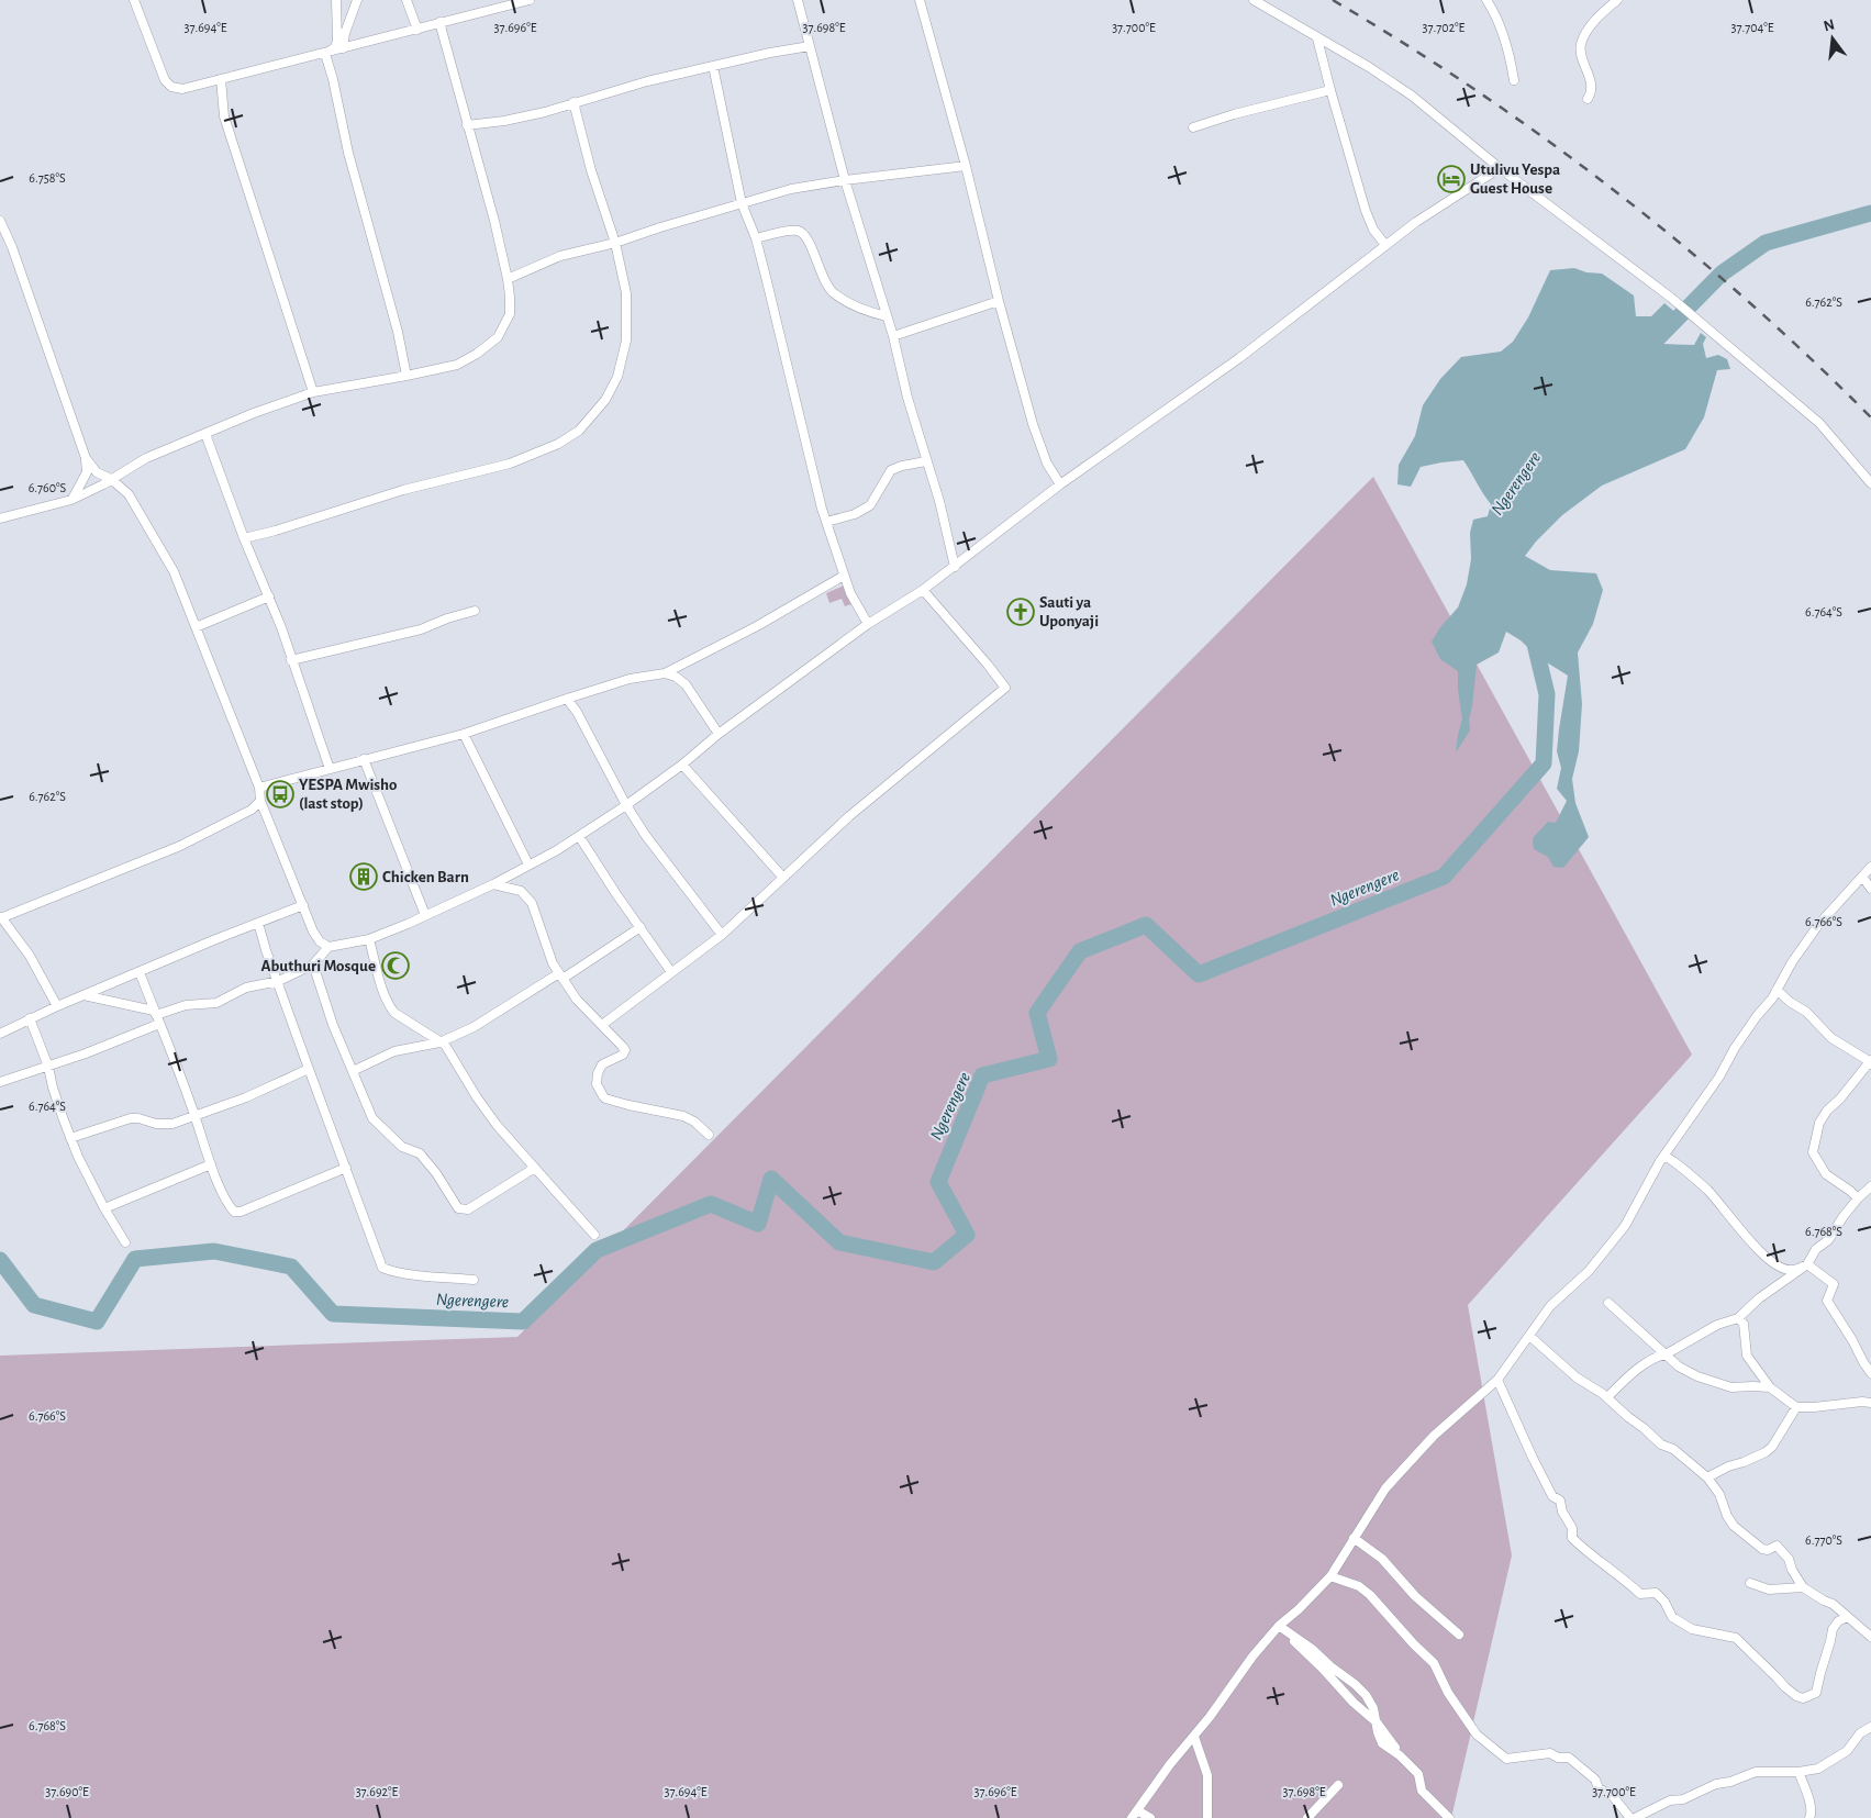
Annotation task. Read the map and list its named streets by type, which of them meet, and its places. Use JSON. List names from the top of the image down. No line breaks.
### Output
{"water":["Ngerengere"],"places":{"hotel":["Utulivu Yespa Guest House"],"church":["Sauti ya Uponyaji"],"bus stop":["YESPA Mwisho (last stop)"],"building":["Chicken Barn"],"mosque":["Abuthuri Mosque"]},"north":"top","coordinates":["37.694°E","37.696°E","37.698°E","37.700°E","37.702°E","37.704°E","6.758°S","6.762°S","6.760°S","6.764°S","6.766°S","6.768°S","6.770°S","37.690°E","37.692°E"]}
